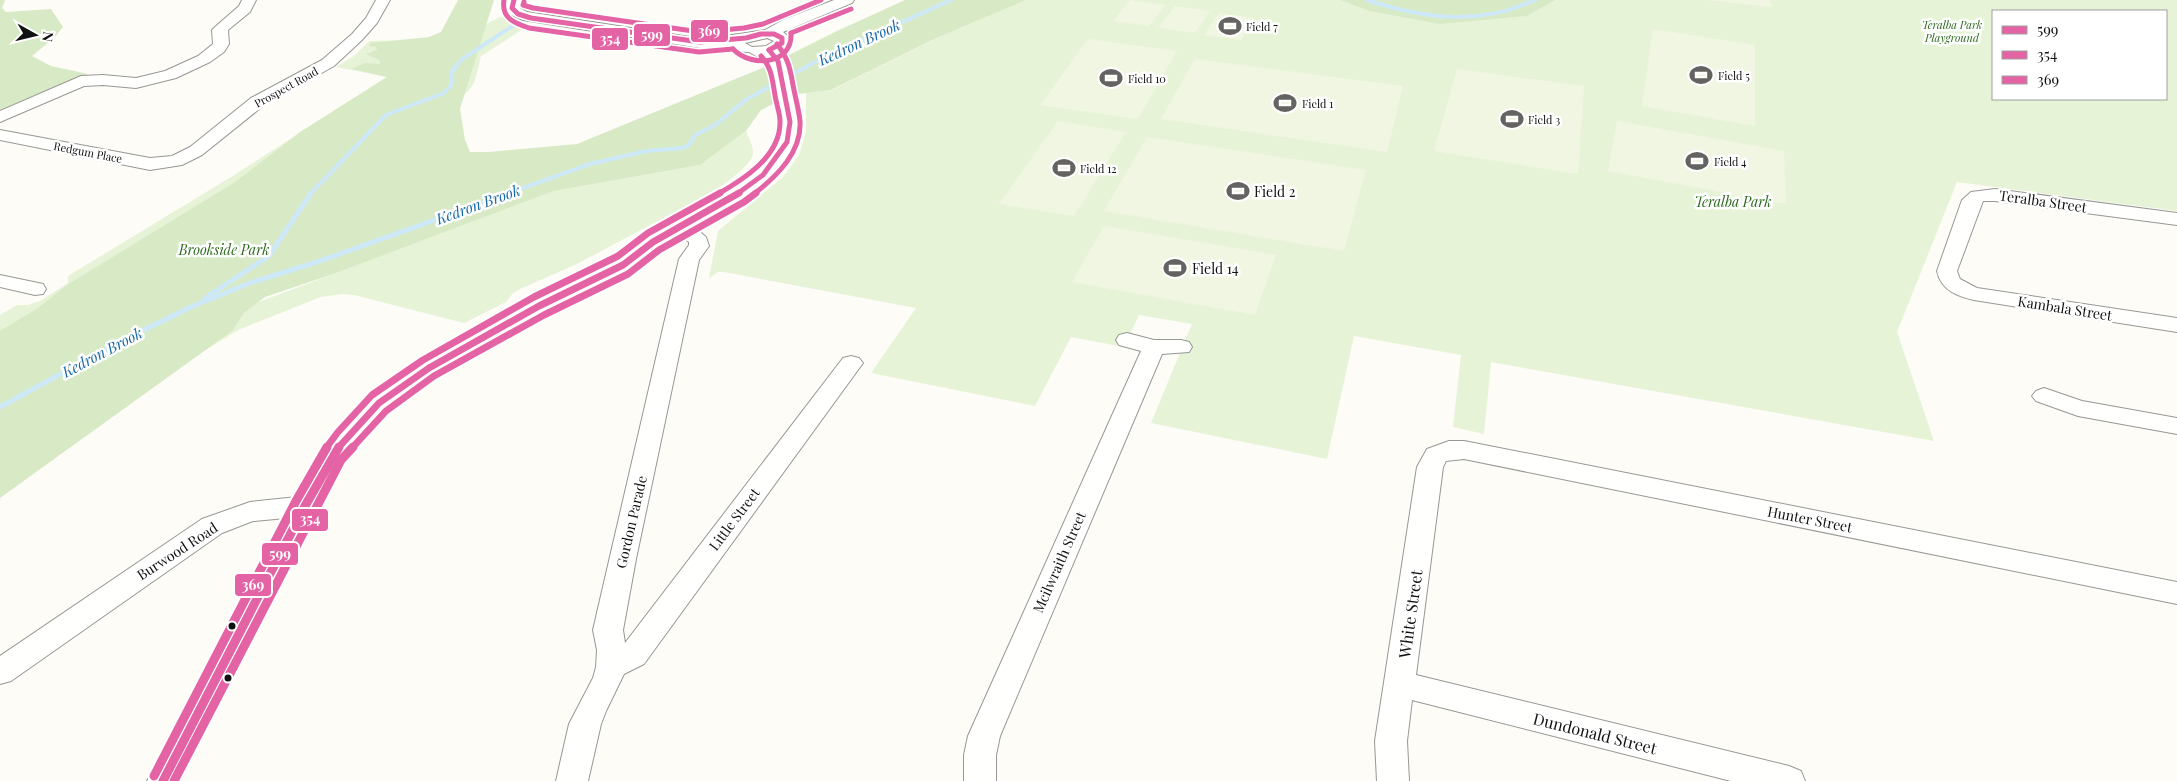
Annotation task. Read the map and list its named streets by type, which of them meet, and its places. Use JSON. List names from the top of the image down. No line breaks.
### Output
{"streets":{"street":["Prospect Road","Redgum Place","Teralba Street","Kambala Street","Little Street","Hunter Street","Gordon Parade","Burwood Road","Mcilwraith Street","White Street","Dundonald Street"]},"crossings":[["Prospect Road","Redgum Place"],["Teralba Street","Kambala Street"],["Little Street","Gordon Parade"],["Hunter Street","White Street"],["White Street","Dundonald Street"]],"water":["Kedron Brook"],"parks":["Teralba Park Playground","Teralba Park","Brookside Park"],"places":{"sports":["Field 7","Field 5","Field 10","Field 1","Field 3","Field 4","Field 12","Field 2","Field 14"]},"lines":["transit line 599","transit line 354","transit line 369"],"legend":["599","354","369"],"north":"right"}
